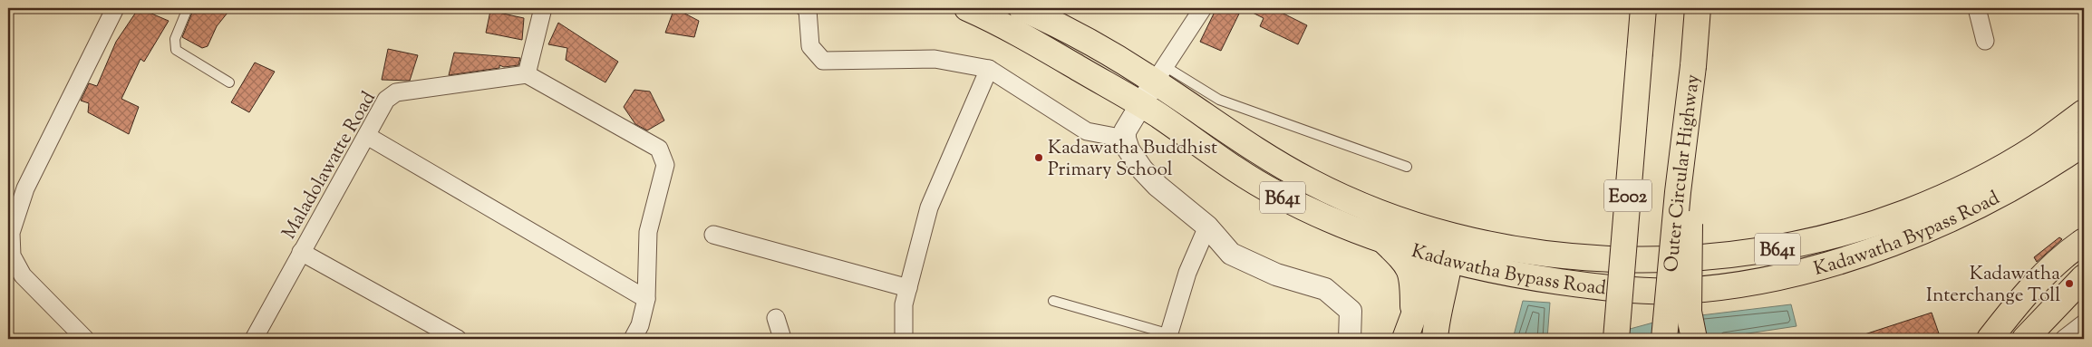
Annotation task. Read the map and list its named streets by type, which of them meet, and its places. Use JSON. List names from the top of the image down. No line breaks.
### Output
{"streets":{"main road":["Outer Circular Highway","E002","B641","Kadawatha Bypass Road"],"street":["Maladolawatte Road"]},"places":["Kadawatha Buddhist Primary School","Kadawatha Interchange Toll"]}
